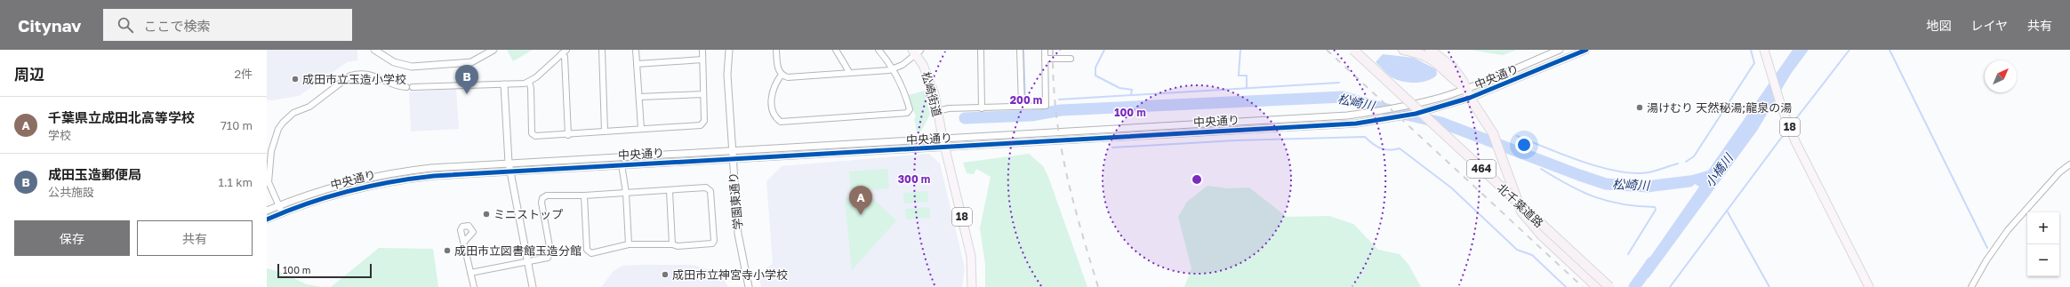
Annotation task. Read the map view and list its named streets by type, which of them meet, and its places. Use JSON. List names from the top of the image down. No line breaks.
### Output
{"streets":{"highway":["464","北千葉道路"],"main road":["松崎街道","18"],"street":["中央通り","学園東通り"]},"crossings":[["中央通り","松崎街道"],["中央通り","学園東通り"]],"water":["松崎川","小橋川"],"places":["成田市立玉造小学校","湯けむり 天然秘湯;龍泉の湯","ミニストップ","成田市立図書館玉造分館","成田市立神宮寺小学校"],"scale_bar":"100 m","north":"top right","page":{"header":"Citynav","search":"ここで検索","nav":["地図","レイヤ","共有"],"heading":["周辺","2件"],"pins":["B","A"],"list":[{"mark":"A","name":"千葉県立成田北高等学校","note":"学校","value":"710 m"},{"mark":"B","name":"成田玉造郵便局","note":"公共施設","value":"1.1 km"}],"buttons":["保存","共有"],"map_buttons":["+","−"],"scale":"100 m"},"rings":["200 m","100 m","300 m"]}
